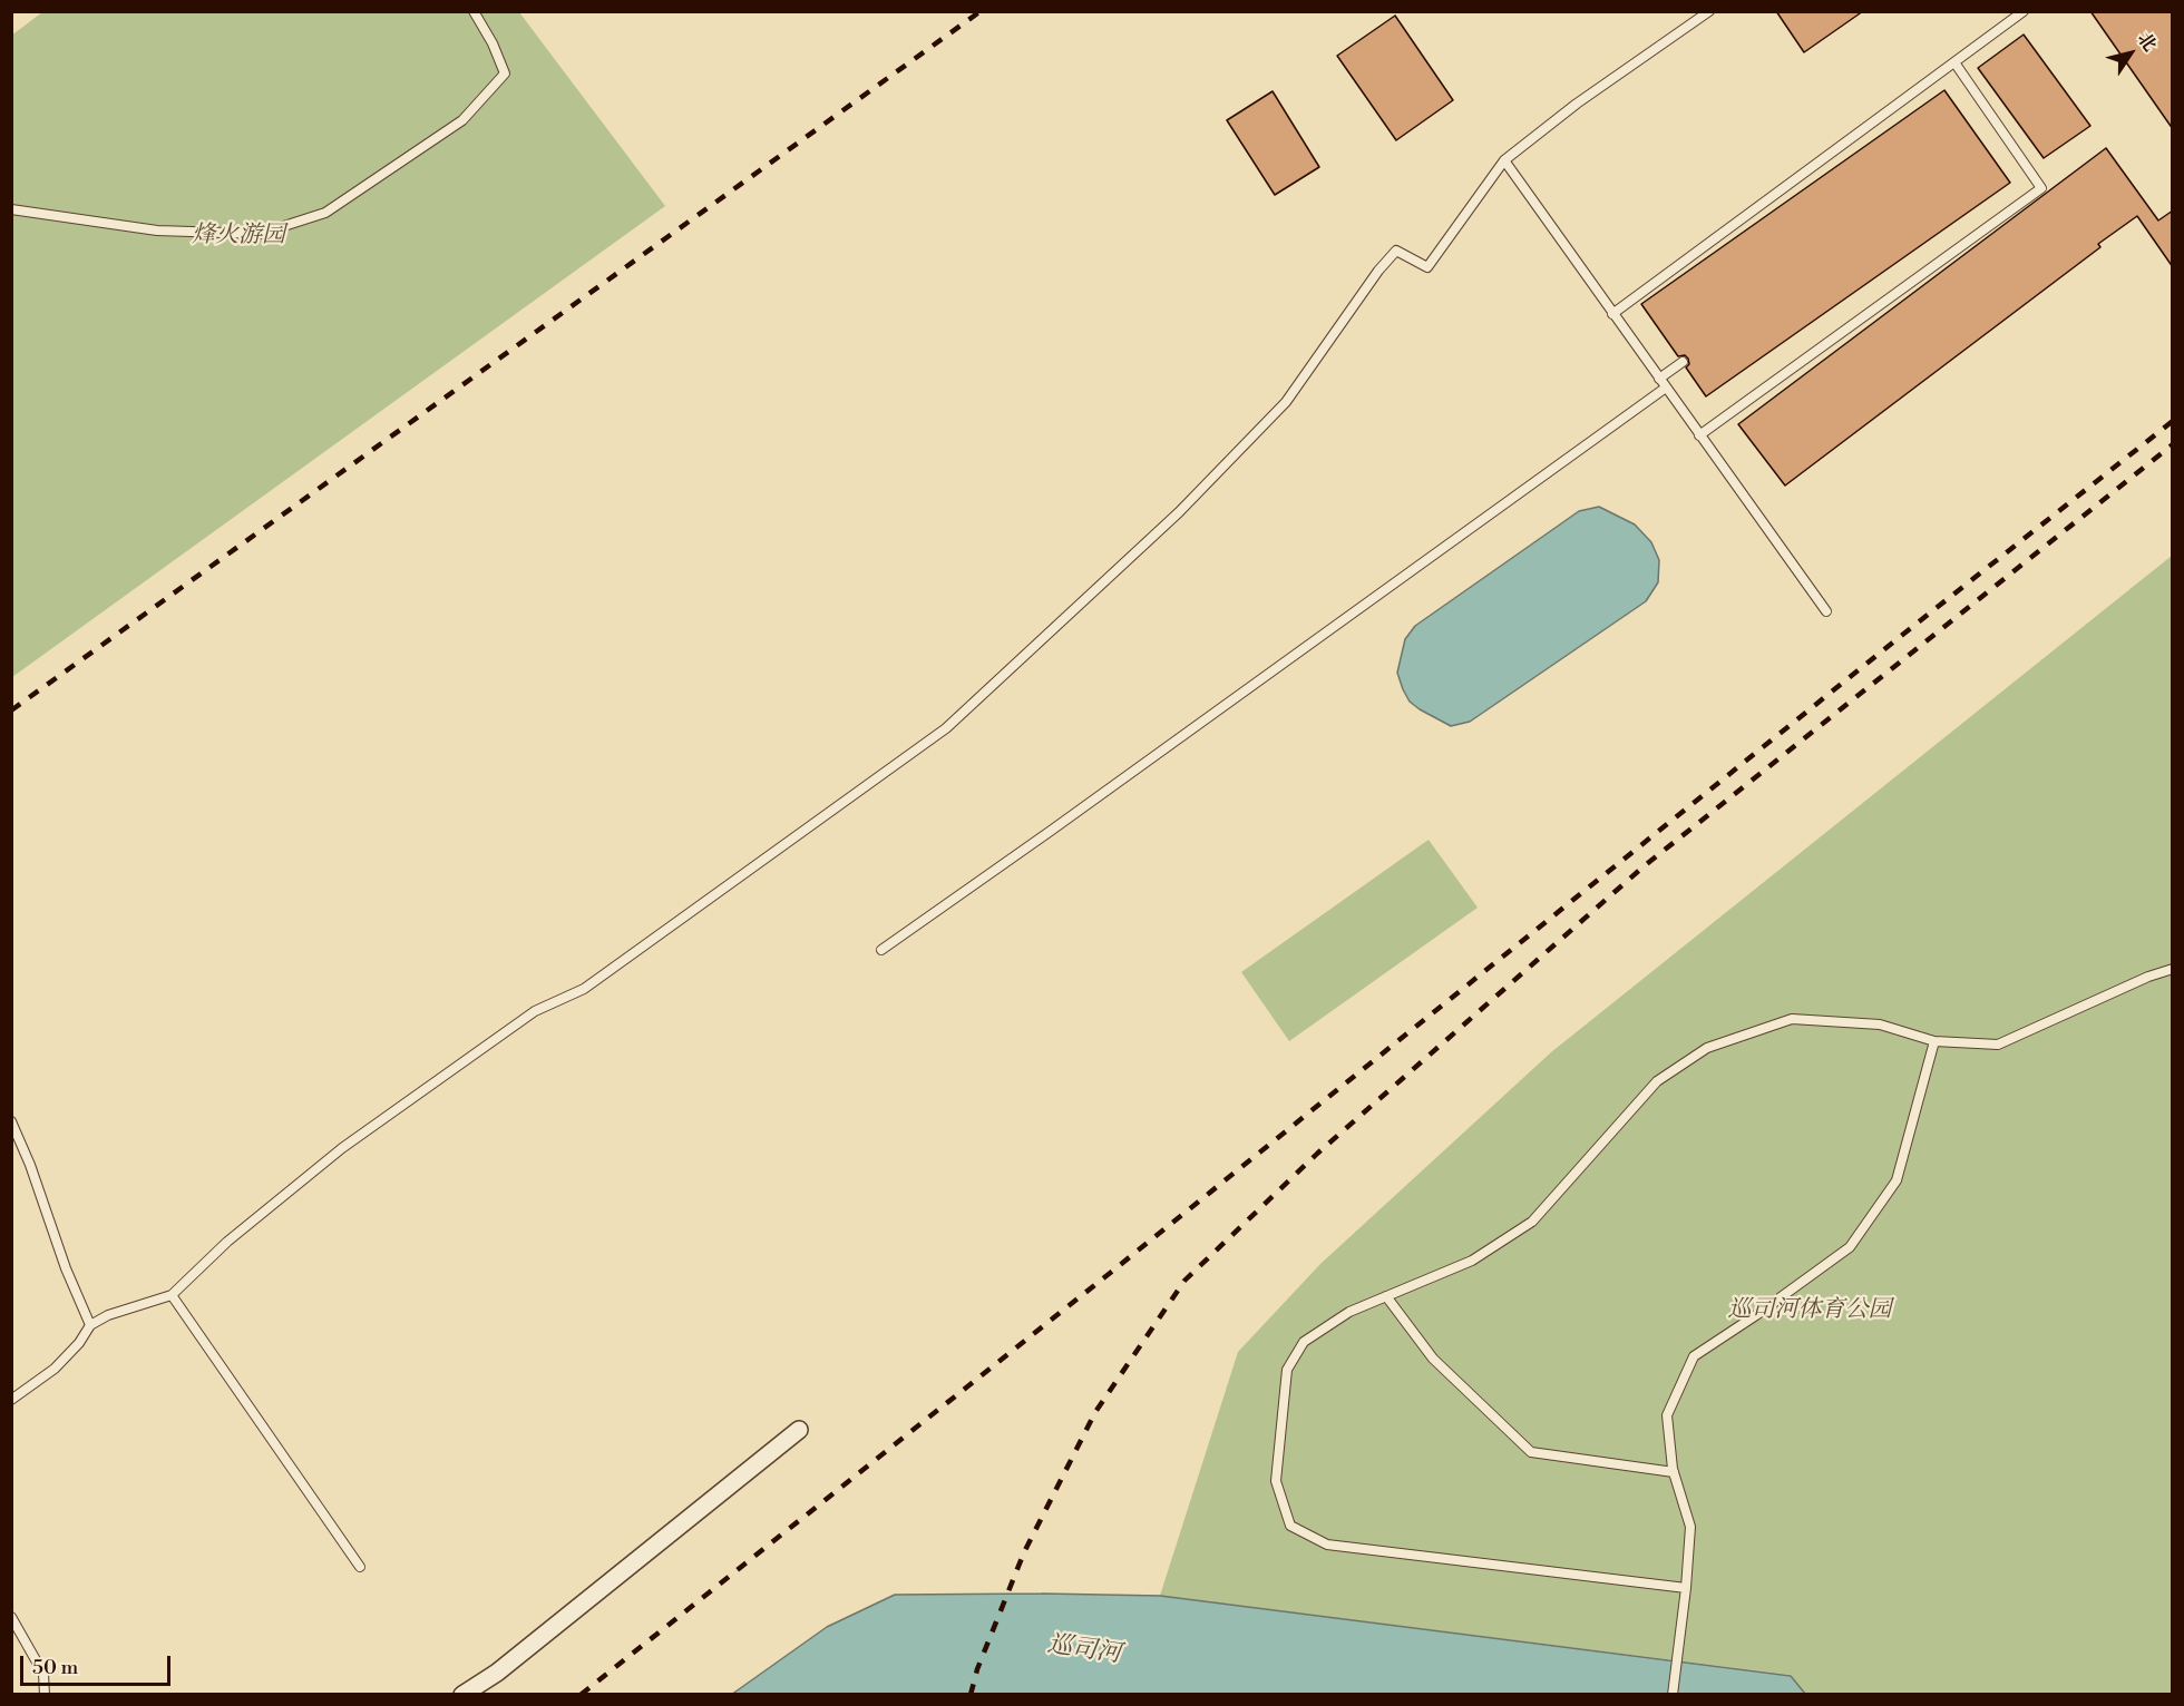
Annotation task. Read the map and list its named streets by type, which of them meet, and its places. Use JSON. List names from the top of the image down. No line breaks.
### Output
{"water":["巡司河"],"parks":["烽火游园","巡司河体育公园"],"scale_bar":"50 m","north":"top right"}
